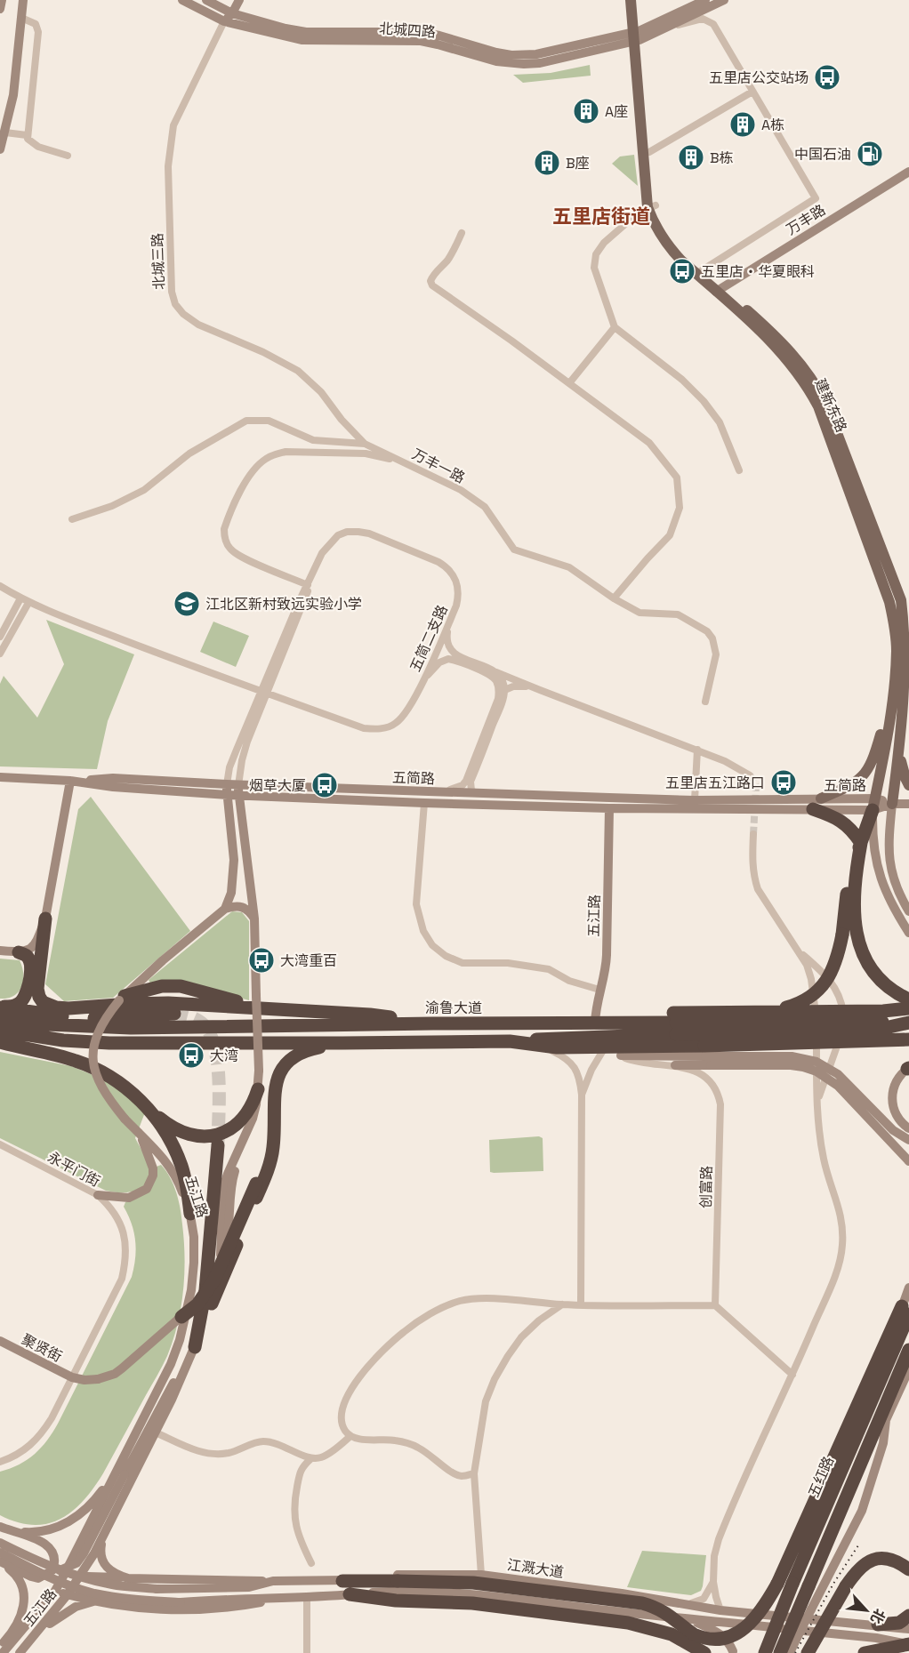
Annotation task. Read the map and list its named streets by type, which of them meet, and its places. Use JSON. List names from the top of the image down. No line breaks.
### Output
{"streets":{"highway":["渝鲁大道","五红路"],"main road":["北城四路","万丰路","建新东路","五简路","五江路","聚贤街","江溉大道"],"street":["北城三路","万丰一路","五简二支路","永平门街","创富路"]},"crossings":[["北城四路","北城三路"],["北城四路","建新东路"],["万丰路","建新东路"],["北城三路","万丰一路"],["建新东路","五简路"],["五简二支路","五简路"],["五简二支路","五江路"],["五简路","五江路"],["五江路","渝鲁大道"],["永平门街","聚贤街"]],"districts":["五里店街道"],"places":{"bus stop":["五里店公交站场","五里店‧华夏眼科","五里店五江路口","烟草大厦","大湾重百","大湾"],"building":["A座","A栋","B栋","B座"],"fuel station":["中国石油"],"school or university":["江北区新村致远实验小学"]},"north":"bottom right"}
